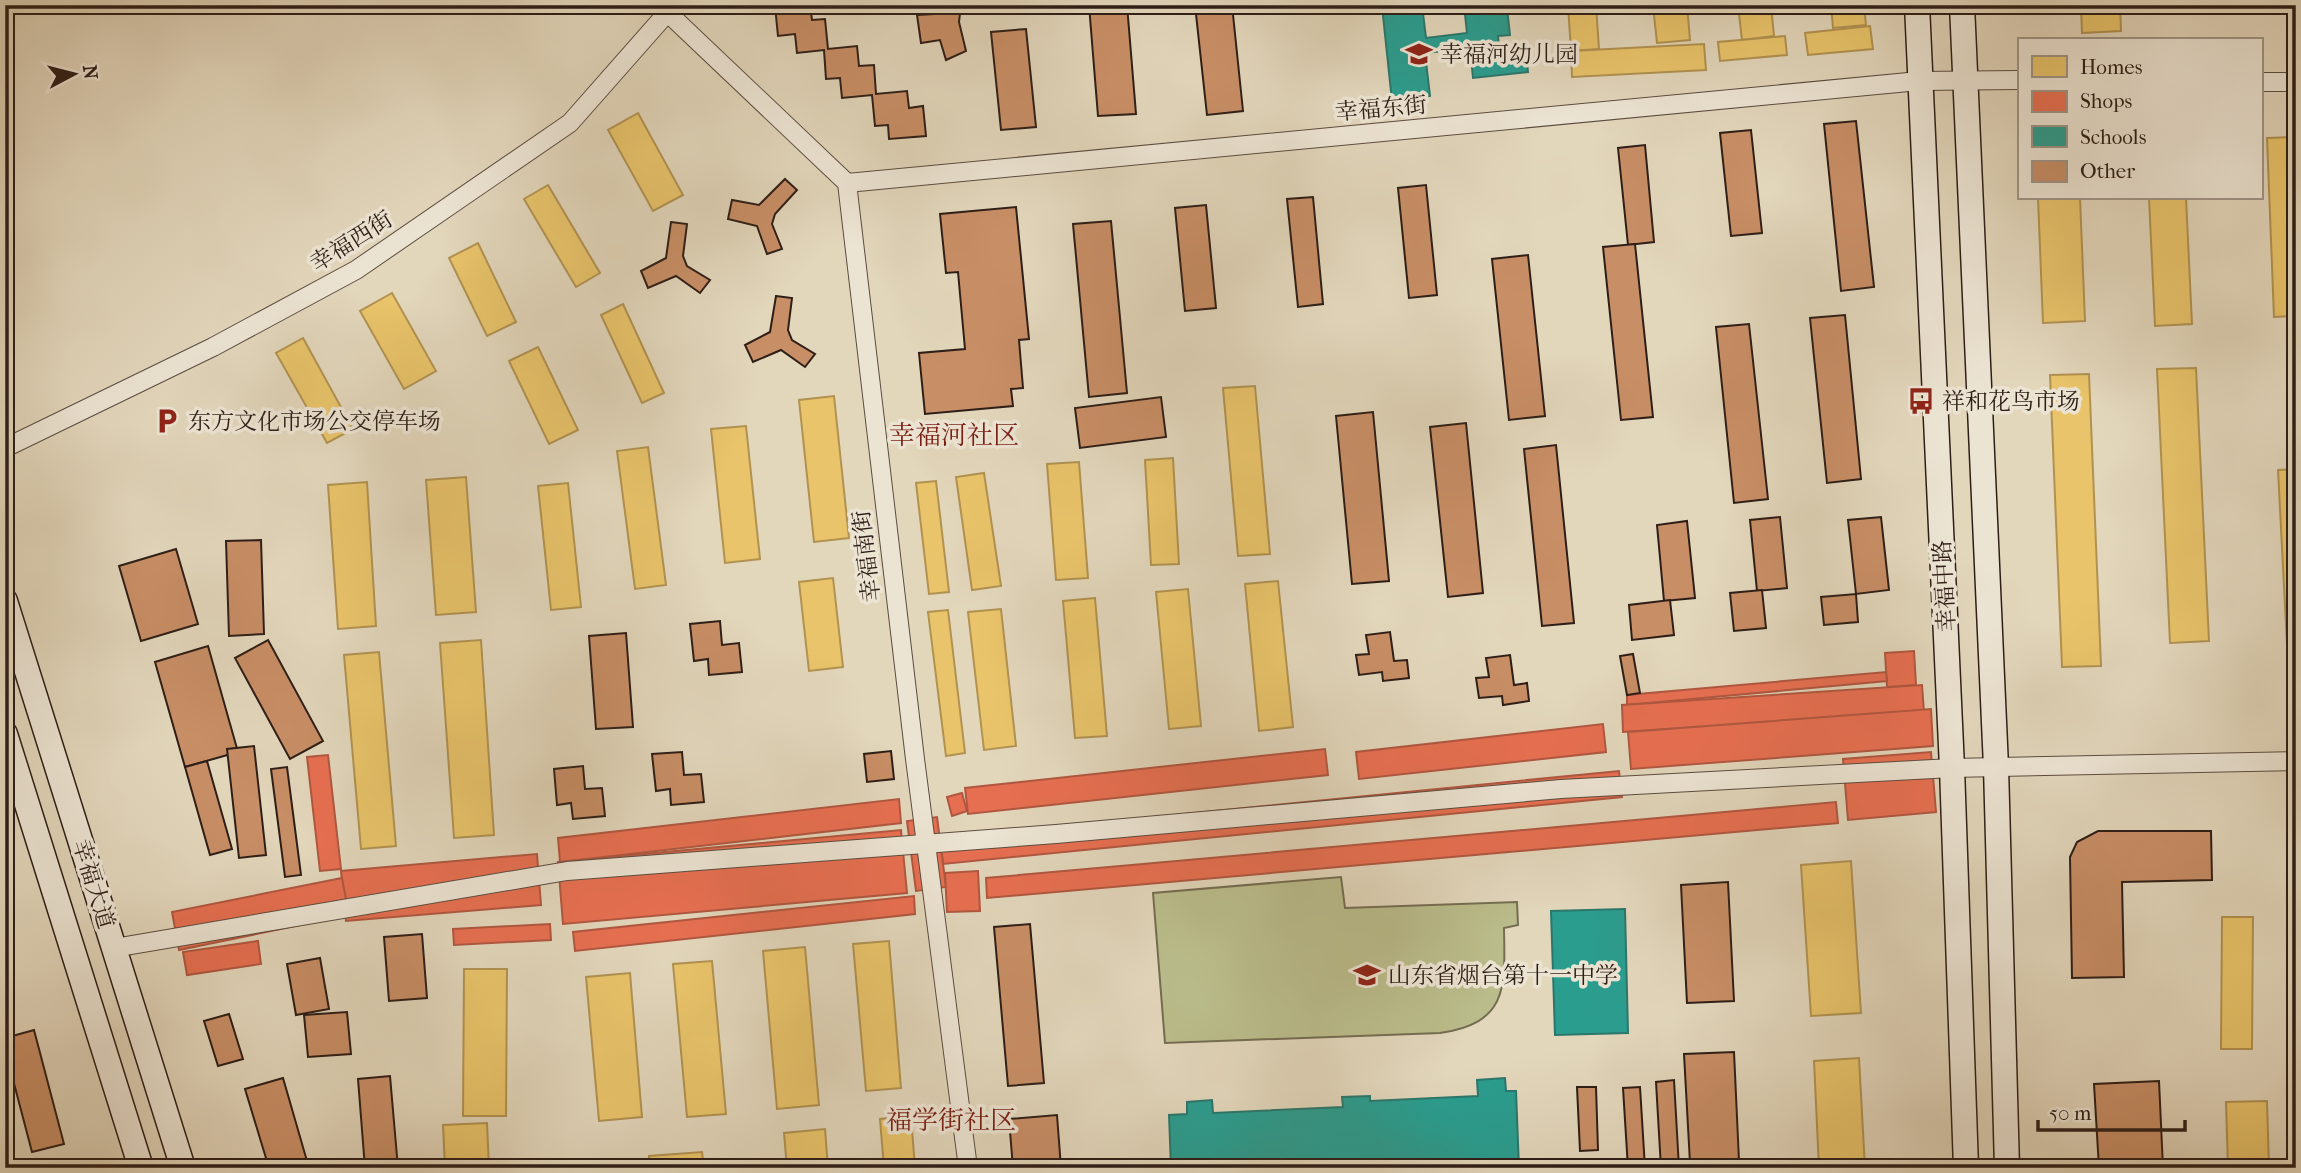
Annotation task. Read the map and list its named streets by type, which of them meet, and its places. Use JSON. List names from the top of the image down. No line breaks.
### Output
{"streets":{"main road":["幸福中路","幸福大道"],"street":["幸福东街","幸福西街","幸福南街"]},"crossings":[["幸福东街","幸福南街"],["幸福东街","幸福中路"]],"districts":["幸福河社区","福学街社区"],"places":{"school or university":["幸福河幼儿园","山东省烟台第十一中学"],"bus stop":["祥和花鸟市场"],"parking":["东方文化市场公交停车场"]},"legend":["Homes","Shops","Schools","Other"],"scale_bar":"50 m","north":"right"}
